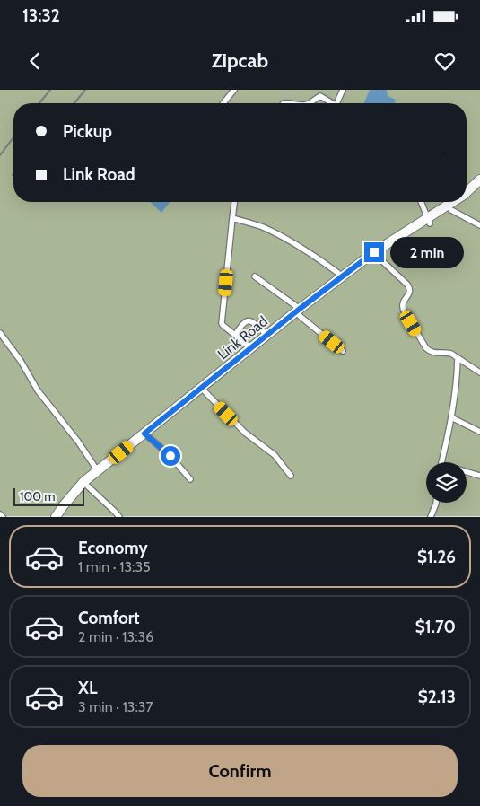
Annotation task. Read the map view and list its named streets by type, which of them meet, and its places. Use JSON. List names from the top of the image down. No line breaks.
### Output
{"streets":{"highway":["Link Road"]},"scale_bar":"100 m","page":{"status":"13:32","header":"Zipcab","banner":["Pickup","Link Road"],"bubble":"2 min","scale":"100 m","list":[{"name":"Economy","note":"1 min · 13:35","value":"$1.26"},{"name":"Comfort","note":"2 min · 13:36","value":"$1.70"},{"name":"XL","note":"3 min · 13:37","value":"$2.13"}],"buttons":"Confirm"}}
